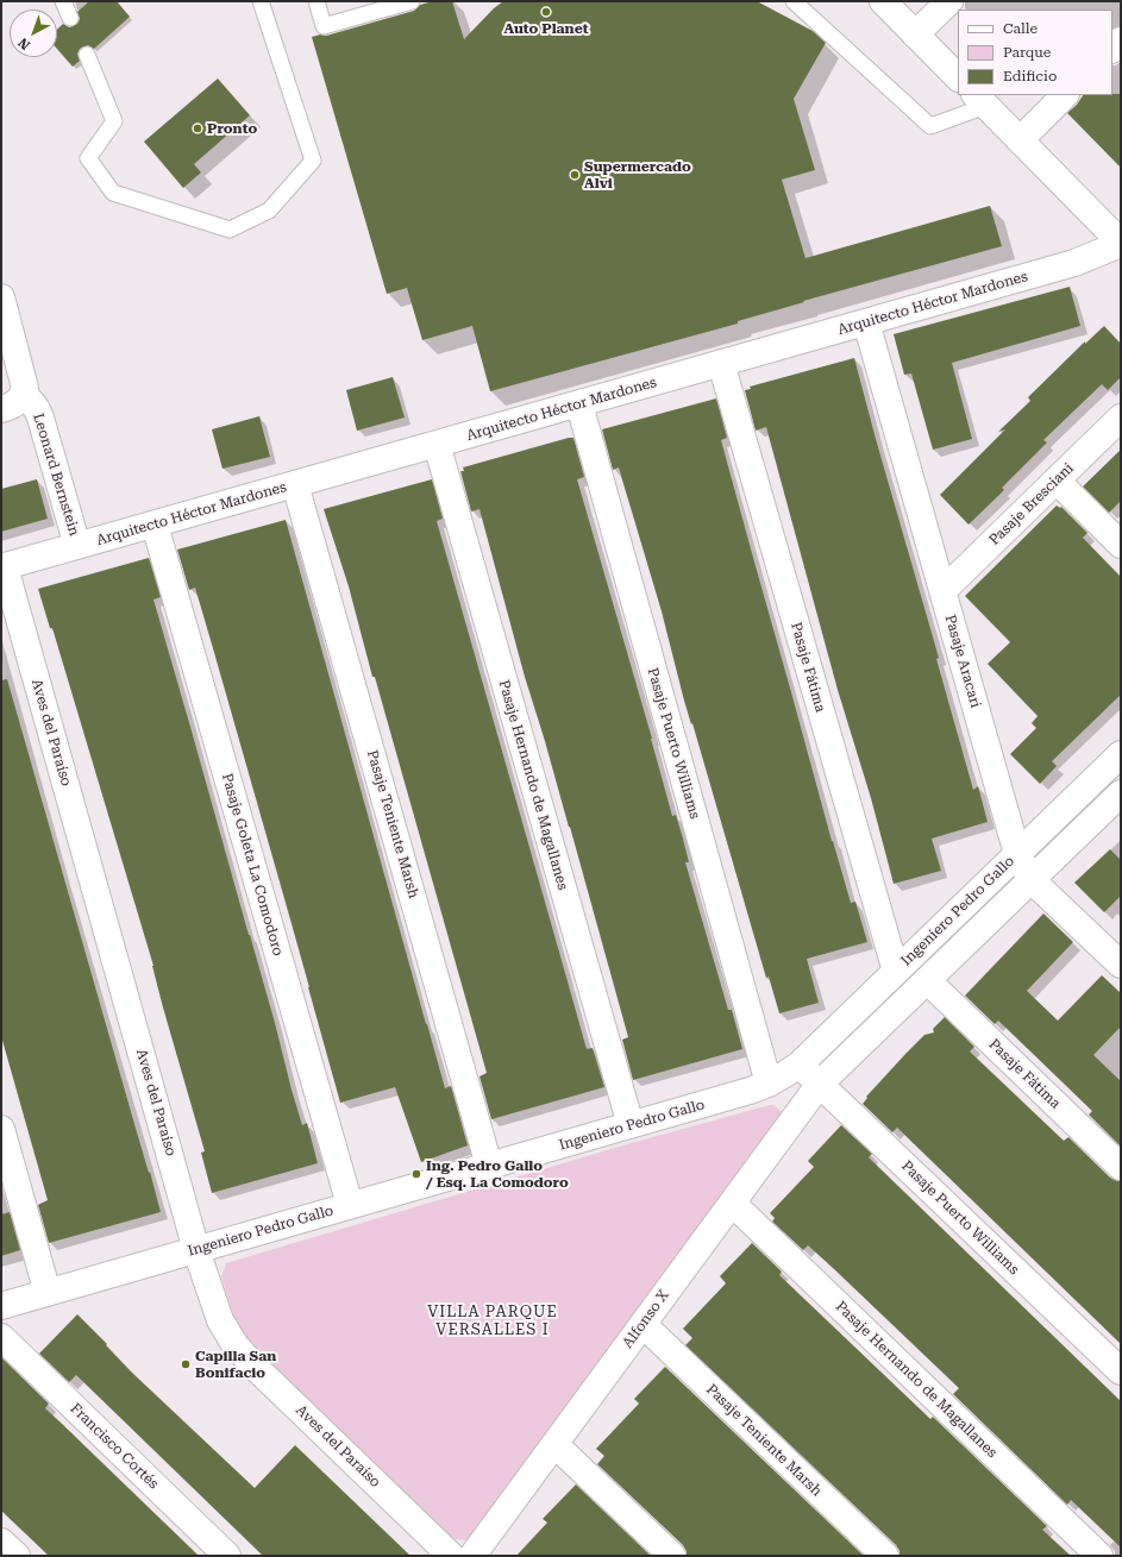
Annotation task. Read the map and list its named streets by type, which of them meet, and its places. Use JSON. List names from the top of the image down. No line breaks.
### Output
{"streets":{"street":["Arquitecto Héctor Mardones","Leonard Bernstein","Pasaje Bresciani","Pasaje Aracari","Pasaje Fátima","Aves del Paraíso","Pasaje Puerto Williams","Pasaje Hernando de Magallanes","Pasaje Teniente Marsh","Pasaje Goleta La Comodoro","Ingeniero Pedro Gallo","Alfonso X","Francisco Cortés"]},"crossings":[["Arquitecto Héctor Mardones","Leonard Bernstein"],["Arquitecto Héctor Mardones","Pasaje Aracari"],["Arquitecto Héctor Mardones","Pasaje Fátima"],["Arquitecto Héctor Mardones","Aves del Paraíso"],["Arquitecto Héctor Mardones","Pasaje Puerto Williams"],["Arquitecto Héctor Mardones","Pasaje Hernando de Magallanes"],["Arquitecto Héctor Mardones","Pasaje Teniente Marsh"],["Arquitecto Héctor Mardones","Pasaje Goleta La Comodoro"],["Pasaje Bresciani","Pasaje Aracari"],["Pasaje Aracari","Ingeniero Pedro Gallo"],["Pasaje Fátima","Ingeniero Pedro Gallo"],["Aves del Paraíso","Ingeniero Pedro Gallo"],["Pasaje Puerto Williams","Ingeniero Pedro Gallo"],["Pasaje Puerto Williams","Alfonso X"],["Pasaje Hernando de Magallanes","Ingeniero Pedro Gallo"],["Pasaje Hernando de Magallanes","Alfonso X"],["Pasaje Teniente Marsh","Ingeniero Pedro Gallo"],["Pasaje Teniente Marsh","Alfonso X"],["Pasaje Goleta La Comodoro","Ingeniero Pedro Gallo"],["Ingeniero Pedro Gallo","Alfonso X"]],"districts":["VILLA PARQUE VERSALLES I"],"places":["Auto Planet","Pronto","Supermercado Alvi","Ing. Pedro Gallo / Esq. La Comodoro","Capilla San Bonifacio"],"legend":["Calle","Parque","Edificio"],"north":"bottom left"}
